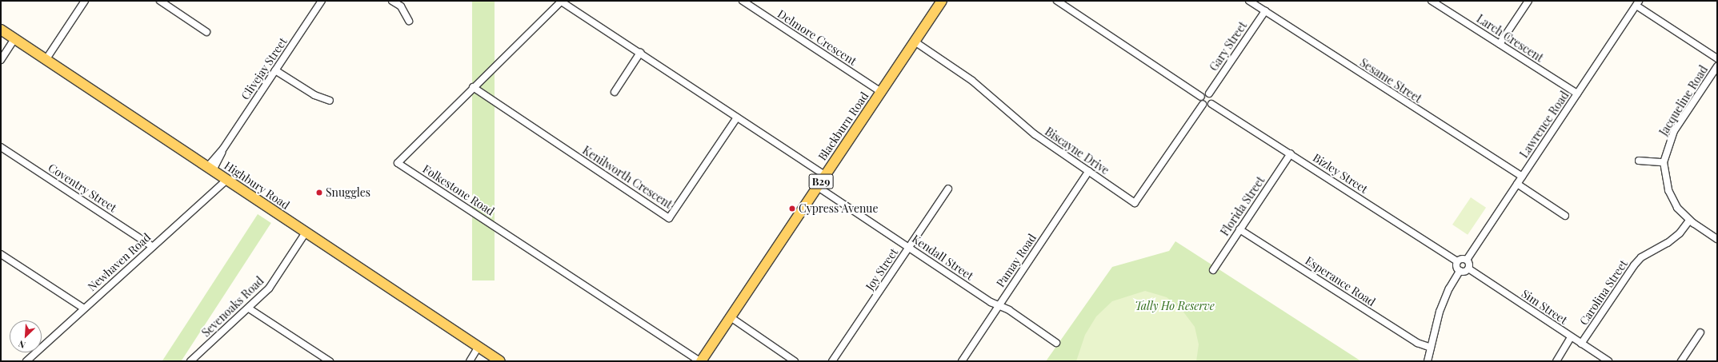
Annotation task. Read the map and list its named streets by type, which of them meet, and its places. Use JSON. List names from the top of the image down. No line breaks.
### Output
{"streets":{"main road":["Blackburn Road","B29","Highbury Road"],"street":["Delmore Crescent","Larch Crescent","Gary Street","Clivejay Street","Sesame Street","Jacqueline Road","Lawrence Road","Biscayne Drive","Bizley Street","Kenilworth Crescent","Coventry Street","Folkestone Road","Florida Street","Kendall Street","Pamay Road","Newhaven Road","Joy Street","Esperance Road","Carolina Street","Sevenoaks Road","Sim Street"]},"crossings":[["Delmore Crescent","Blackburn Road"],["Larch Crescent","Lawrence Road"],["Gary Street","Sesame Street"],["Gary Street","Biscayne Drive"],["Gary Street","Bizley Street"],["Clivejay Street","Highbury Road"],["Sesame Street","Lawrence Road"],["Jacqueline Road","Carolina Street"],["Lawrence Road","Bizley Street"],["Lawrence Road","Sim Street"],["Blackburn Road","Biscayne Drive"],["Blackburn Road","Folkestone Road"],["Blackburn Road","Kendall Street"],["Biscayne Drive","Bizley Street"],["Biscayne Drive","Pamay Road"],["Bizley Street","Florida Street"],["Bizley Street","Sim Street"],["Kenilworth Crescent","Folkestone Road"],["Highbury Road","Newhaven Road"],["Highbury Road","Sevenoaks Road"],["Coventry Street","Newhaven Road"],["Florida Street","Esperance Road"],["Kendall Street","Pamay Road"],["Kendall Street","Joy Street"],["Carolina Street","Sim Street"]],"parks":["Tally Ho Reserve"],"places":["Snuggles","Cypress Avenue"],"north":"bottom left"}
